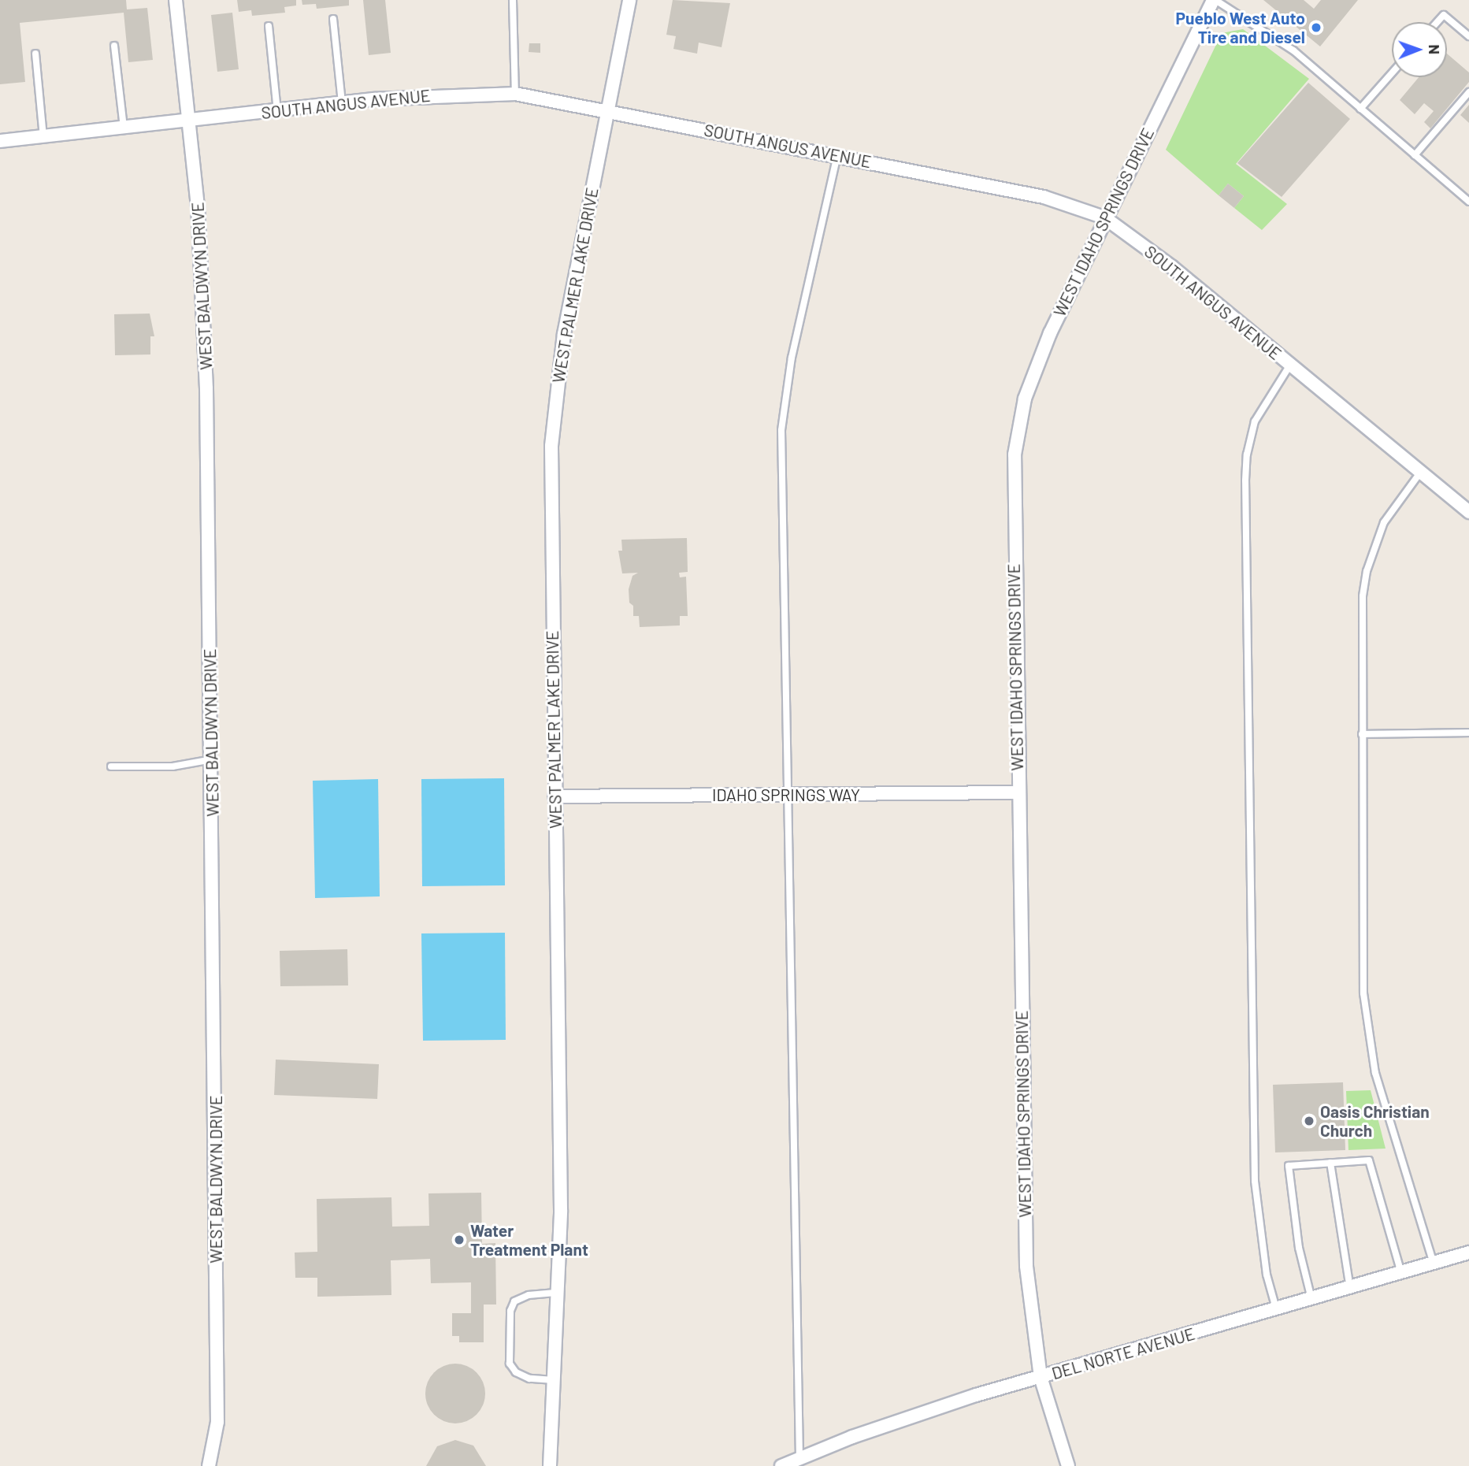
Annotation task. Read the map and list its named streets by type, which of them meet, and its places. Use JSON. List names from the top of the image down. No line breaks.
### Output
{"streets":{"street":["SOUTH ANGUS AVENUE","WEST IDAHO SPRINGS DRIVE","WEST PALMER LAKE DRIVE","WEST BALDWYN DRIVE","IDAHO SPRINGS WAY","DEL NORTE AVENUE"]},"crossings":[["SOUTH ANGUS AVENUE","WEST IDAHO SPRINGS DRIVE"],["SOUTH ANGUS AVENUE","WEST PALMER LAKE DRIVE"],["SOUTH ANGUS AVENUE","WEST BALDWYN DRIVE"],["WEST IDAHO SPRINGS DRIVE","IDAHO SPRINGS WAY"],["WEST IDAHO SPRINGS DRIVE","DEL NORTE AVENUE"],["WEST PALMER LAKE DRIVE","IDAHO SPRINGS WAY"]],"places":["Pueblo West Auto Tire and Diesel","Oasis Christian Church","Water Treatment Plant"],"north":"right"}
